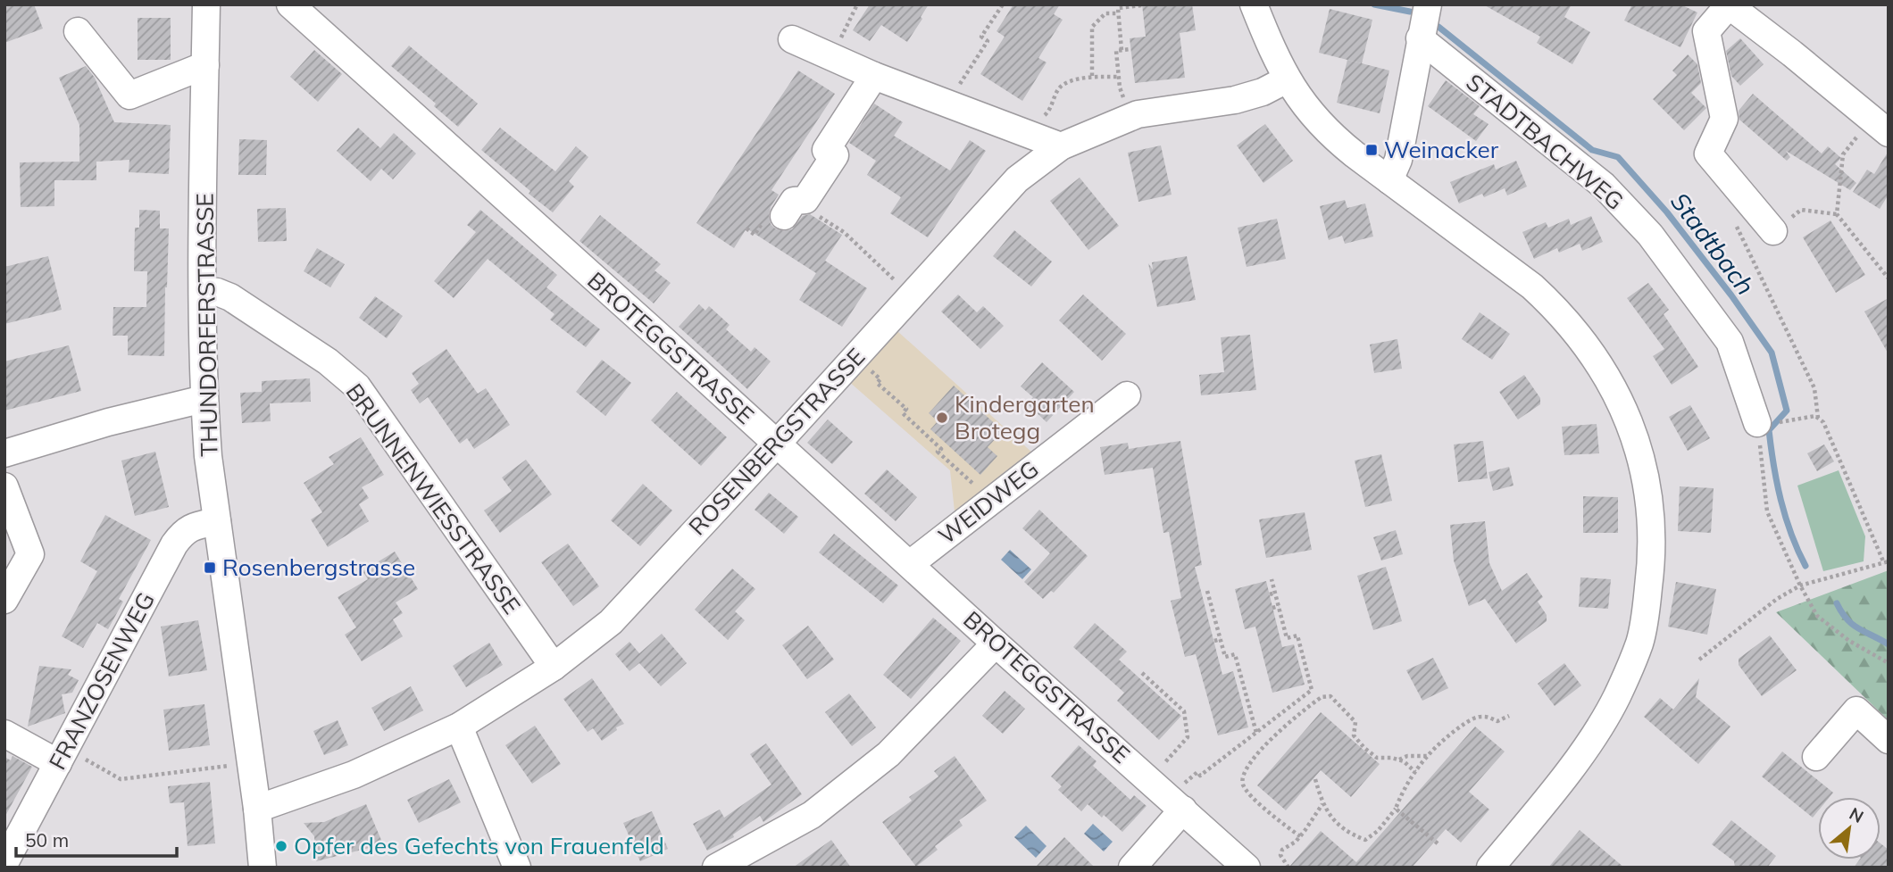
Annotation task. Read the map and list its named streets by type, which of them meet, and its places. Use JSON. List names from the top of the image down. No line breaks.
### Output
{"streets":{"street":["STADTBACHWEG","THUNDORFERSTRASSE","BROTEGGSTRASSE","ROSENBERGSTRASSE","BRUNNENWIESSTRASSE","WEIDWEG","FRANZOSENWEG"]},"crossings":[["THUNDORFERSTRASSE","ROSENBERGSTRASSE"],["THUNDORFERSTRASSE","BRUNNENWIESSTRASSE"],["THUNDORFERSTRASSE","FRANZOSENWEG"],["BROTEGGSTRASSE","ROSENBERGSTRASSE"],["BROTEGGSTRASSE","WEIDWEG"],["ROSENBERGSTRASSE","BRUNNENWIESSTRASSE"]],"water":["Stadtbach"],"places":{"transit":["Weinacker","Rosenbergstrasse"],"other":["Kindergarten Brotegg","Opfer des Gefechts von Frauenfeld"]},"scale_bar":"50 m","north":"top right"}
